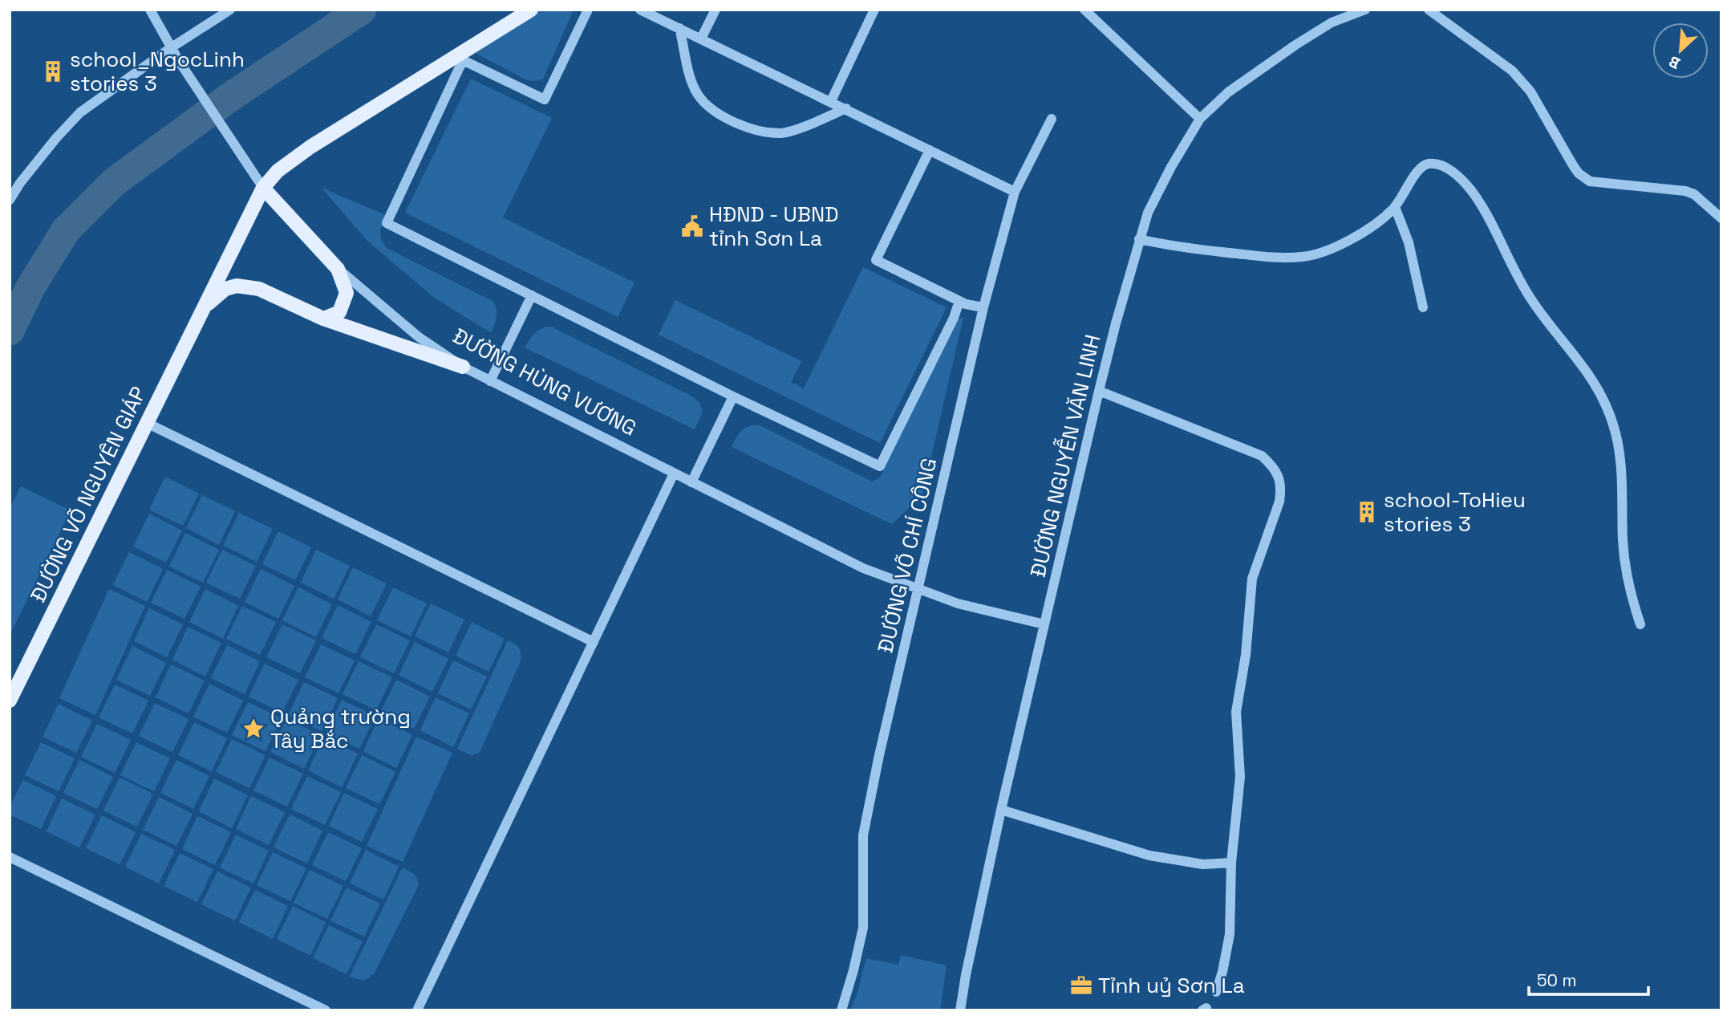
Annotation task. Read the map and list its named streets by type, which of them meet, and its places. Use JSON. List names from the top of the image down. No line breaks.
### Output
{"streets":{"main road":["ĐƯỜNG HÙNG VƯƠNG","ĐƯỜNG VÕ NGUYÊN GIÁP"],"street":["ĐƯỜNG NGUYỄN VĂN LINH","ĐƯỜNG VÕ CHÍ CÔNG"]},"crossings":[["ĐƯỜNG HÙNG VƯƠNG","ĐƯỜNG NGUYỄN VĂN LINH"],["ĐƯỜNG HÙNG VƯƠNG","ĐƯỜNG VÕ NGUYÊN GIÁP"],["ĐƯỜNG HÙNG VƯƠNG","ĐƯỜNG VÕ CHÍ CÔNG"]],"places":{"building":["school_NgocLinh stories 3","school-ToHieu stories 3"],"public building":["HĐND - UBND tỉnh Sơn La"],"place":["Quảng trường Tây Bắc"],"office":["Tỉnh uỷ Sơn La"]},"scale_bar":"50 m","north":"bottom left"}
